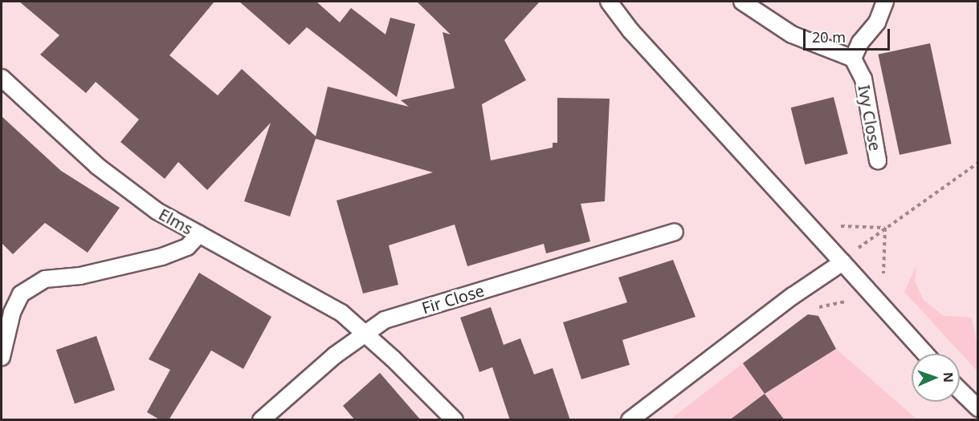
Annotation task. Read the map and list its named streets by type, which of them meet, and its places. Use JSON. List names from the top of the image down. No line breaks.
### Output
{"streets":{"lane":["Ivy Close","Elms","Fir Close"]},"scale_bar":"20 m","north":"right"}
